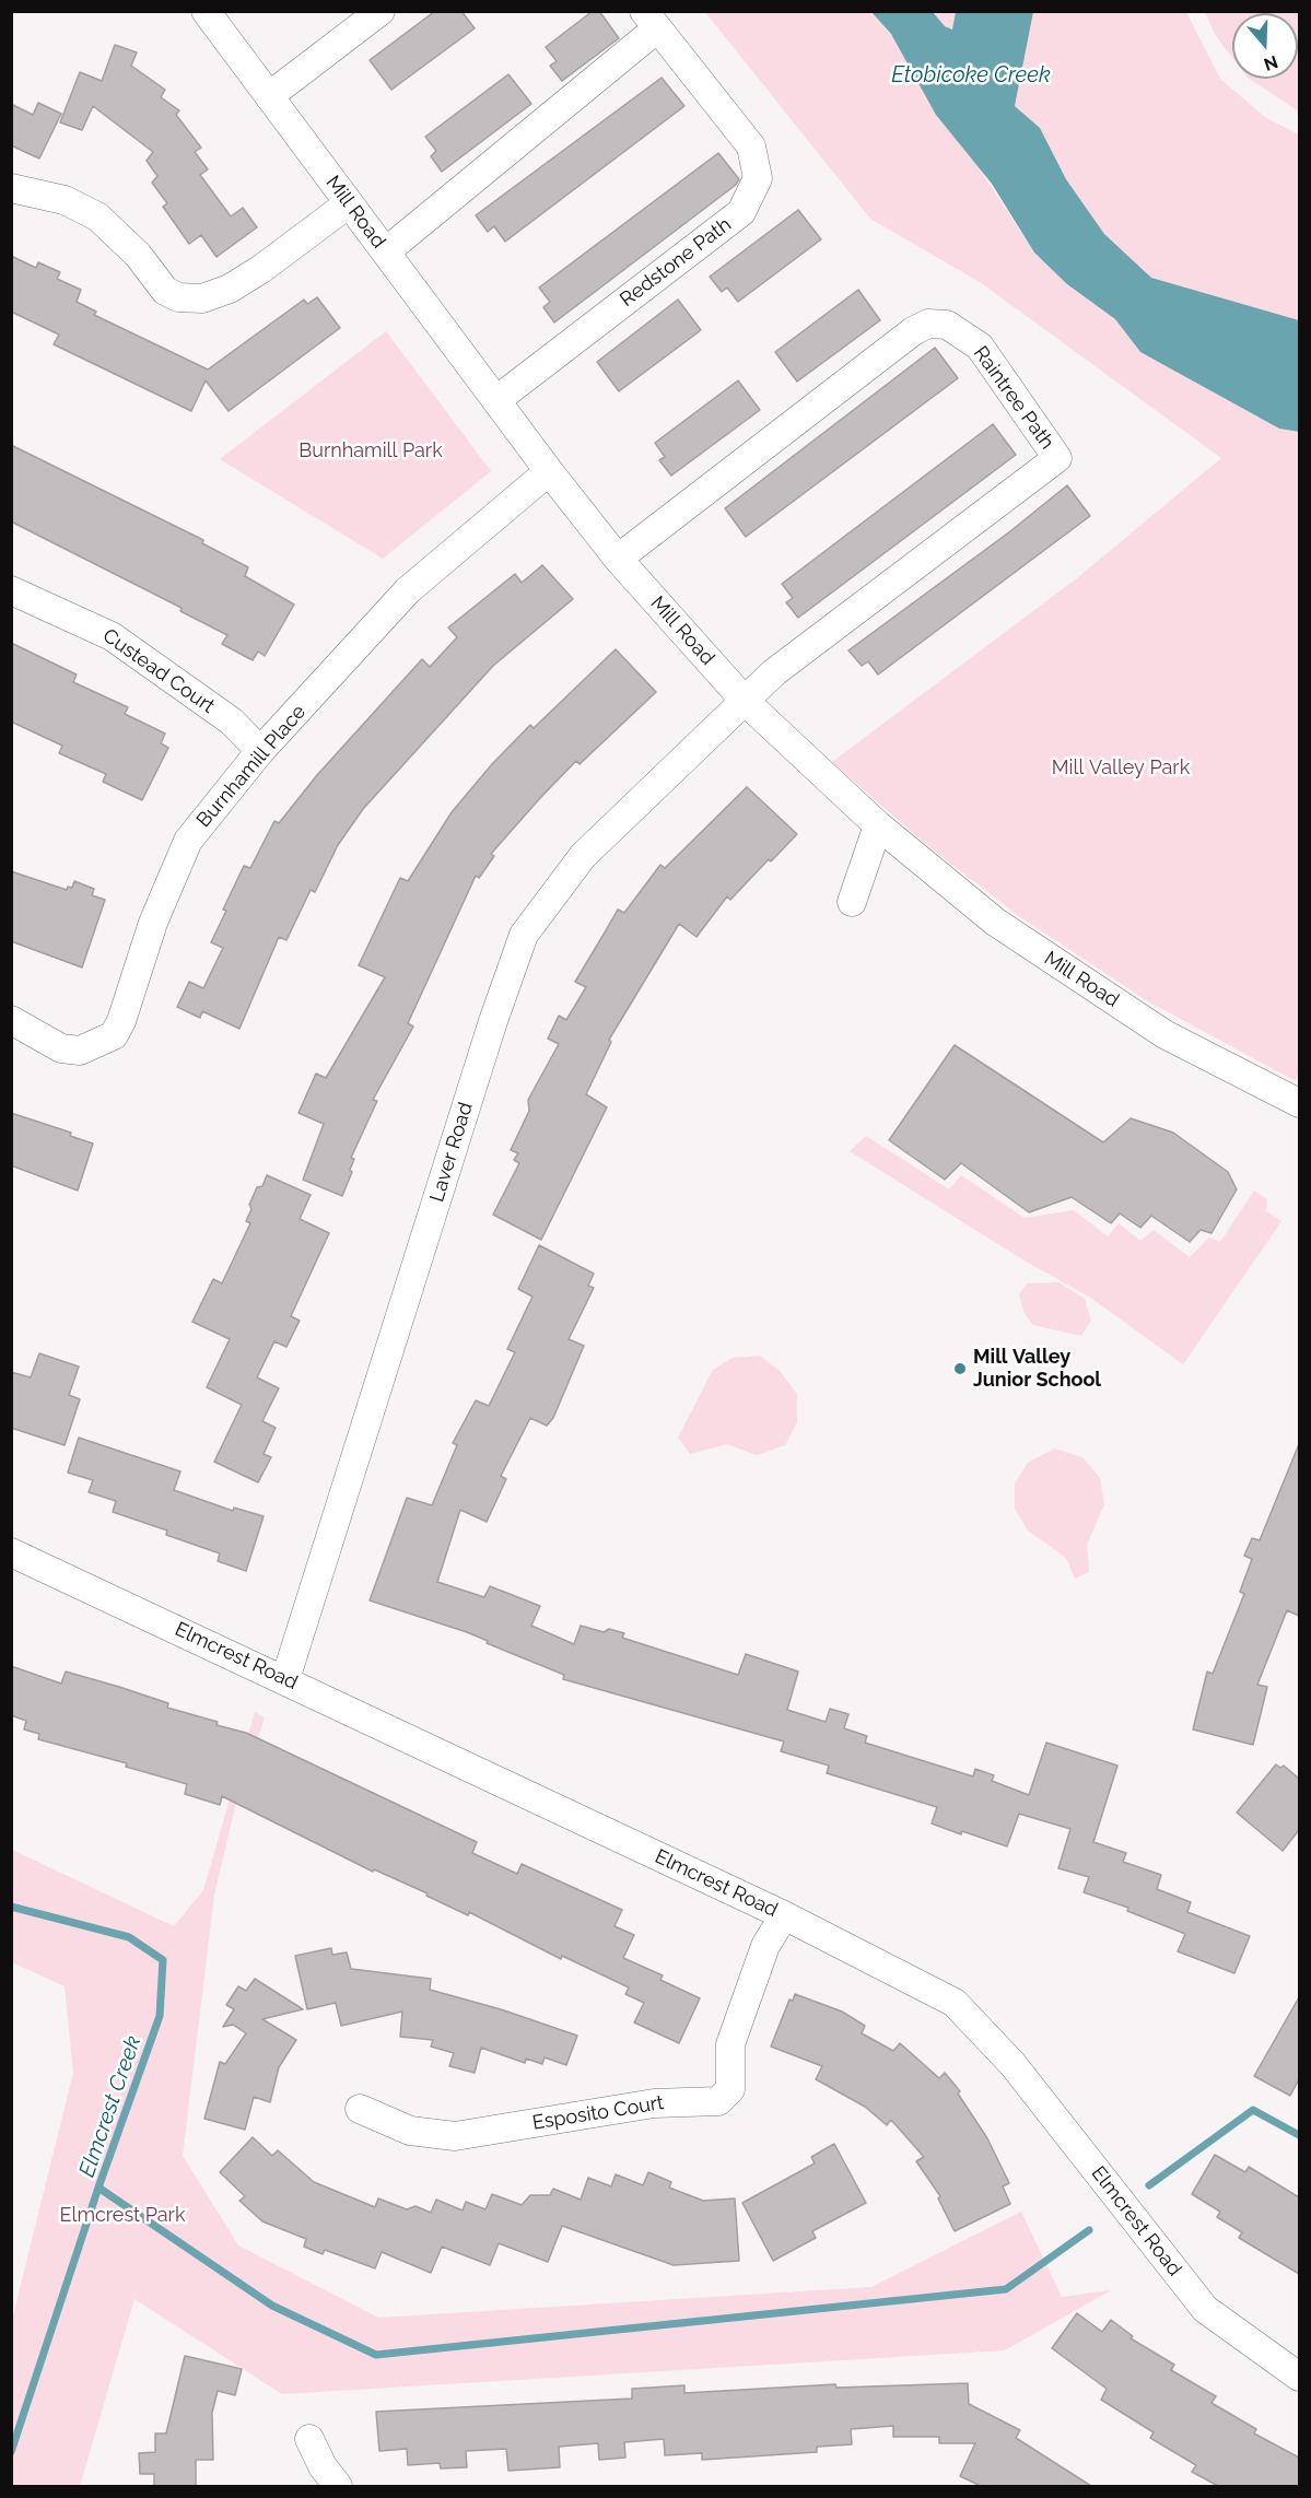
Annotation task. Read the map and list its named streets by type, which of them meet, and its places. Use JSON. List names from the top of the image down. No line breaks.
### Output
{"streets":{"street":["Mill Road","Redstone Path","Raintree Path","Custead Court","Burnhamill Place","Laver Road","Elmcrest Road","Esposito Court"]},"crossings":[["Mill Road","Redstone Path"],["Mill Road","Raintree Path"],["Mill Road","Burnhamill Place"],["Mill Road","Laver Road"],["Raintree Path","Laver Road"],["Custead Court","Burnhamill Place"],["Laver Road","Elmcrest Road"],["Elmcrest Road","Esposito Court"]],"water":["Etobicoke Creek","Elmcrest Creek"],"parks":["Burnhamill Park","Mill Valley Park","Elmcrest Park"],"places":["Mill Valley Junior School"],"north":"bottom"}
